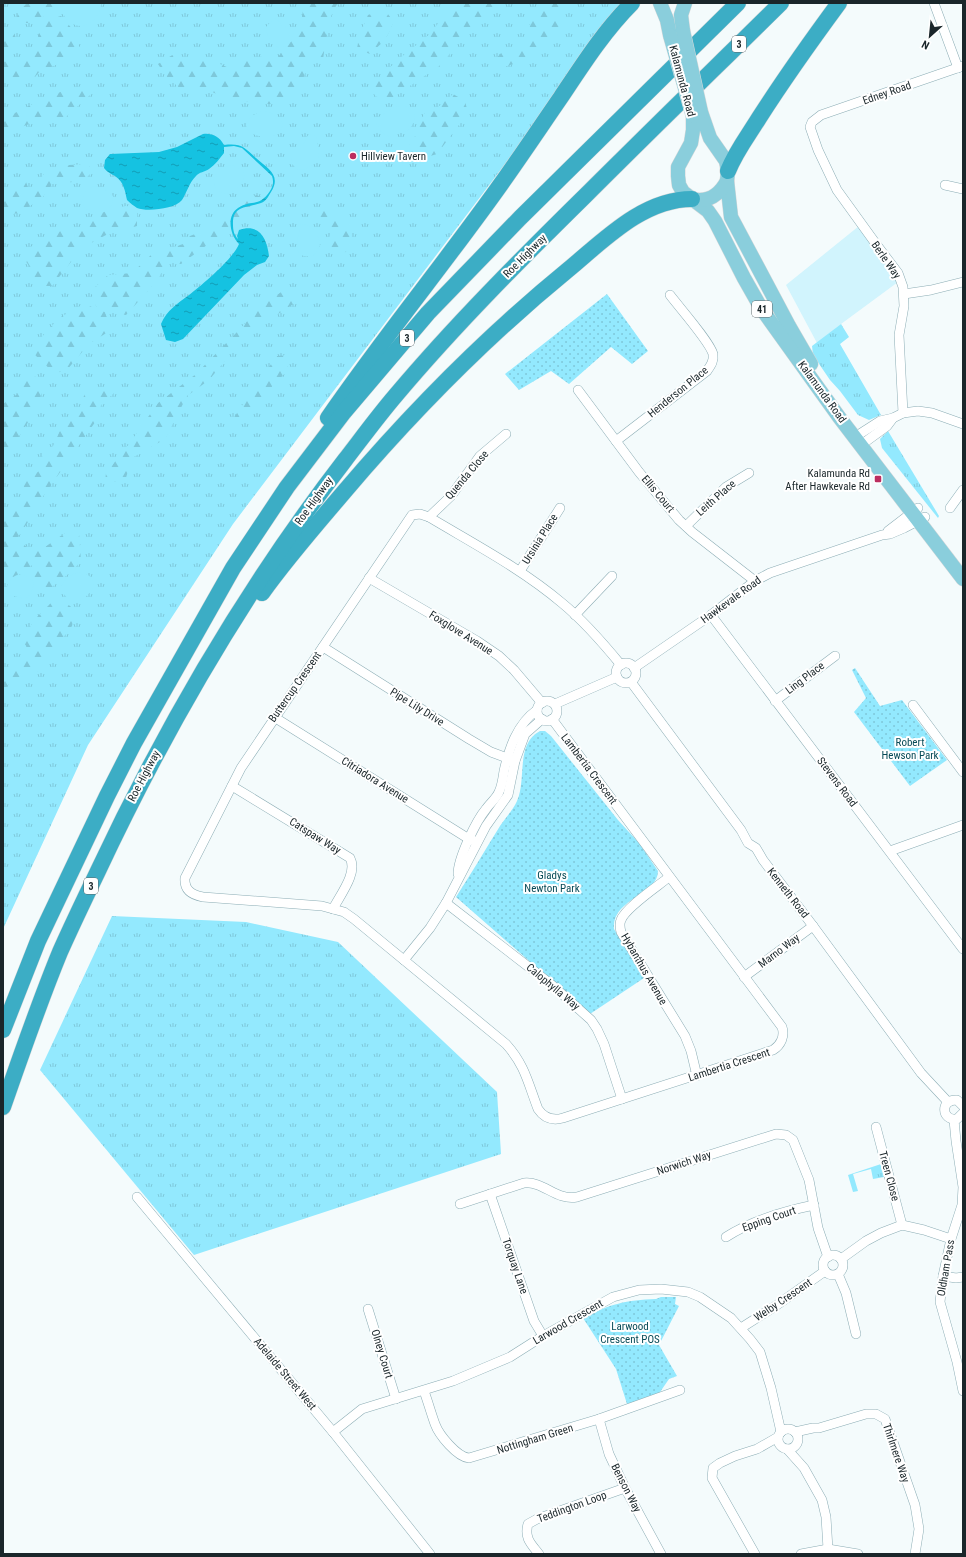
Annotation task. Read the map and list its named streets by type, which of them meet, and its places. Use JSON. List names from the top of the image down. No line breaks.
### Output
{"streets":{"highway":["3","Roe Highway"],"main road":["Kalamunda Road","41"],"street":["Edney Road","Berle Way","Henderson Place","Quenda Close","Ellis Court","Leith Place","Ursinia Place","Hawkevale Road","Foxglove Avenue","Ling Place","Buttercup Crescent","Pipe Lily Drive","Lambertia Crescent","Citriadora Avenue","Stevens Road","Catspaw Way","Kenneth Road","Marno Way","Hybanthus Avenue","Calophylla Way","Norwich Way","Treen Close","Epping Court","Torquay Lane","Oldham Pass","Welby Crescent","Larwood Crescent","Olney Court","Adelaide Street West","Nottingham Green","Thirlmere Way","Benson Way","Teddington Loop"]},"crossings":[["Kalamunda Road","Hawkevale Road"],["Edney Road","Berle Way"],["Henderson Place","Ellis Court"],["Quenda Close","Buttercup Crescent"],["Ellis Court","Leith Place"],["Ellis Court","Hawkevale Road"],["Hawkevale Road","Stevens Road"],["Hawkevale Road","Kenneth Road"],["Foxglove Avenue","Buttercup Crescent"],["Foxglove Avenue","Lambertia Crescent"],["Ling Place","Stevens Road"],["Buttercup Crescent","Pipe Lily Drive"],["Buttercup Crescent","Lambertia Crescent"],["Buttercup Crescent","Citriadora Avenue"],["Buttercup Crescent","Catspaw Way"],["Lambertia Crescent","Marno Way"],["Lambertia Crescent","Hybanthus Avenue"],["Lambertia Crescent","Calophylla Way"],["Kenneth Road","Marno Way"],["Kenneth Road","Oldham Pass"],["Norwich Way","Epping Court"],["Norwich Way","Torquay Lane"],["Norwich Way","Welby Crescent"],["Torquay Lane","Larwood Crescent"],["Welby Crescent","Larwood Crescent"],["Larwood Crescent","Olney Court"],["Larwood Crescent","Adelaide Street West"],["Larwood Crescent","Nottingham Green"],["Nottingham Green","Benson Way"],["Benson Way","Teddington Loop"]],"parks":["Robert Hewson Park","Gladys Newton Park","Larwood Crescent POS"],"places":{"other":["Hillview Tavern"],"transit":["Kalamunda Rd After Hawkevale Rd"]},"north":"bottom left"}
